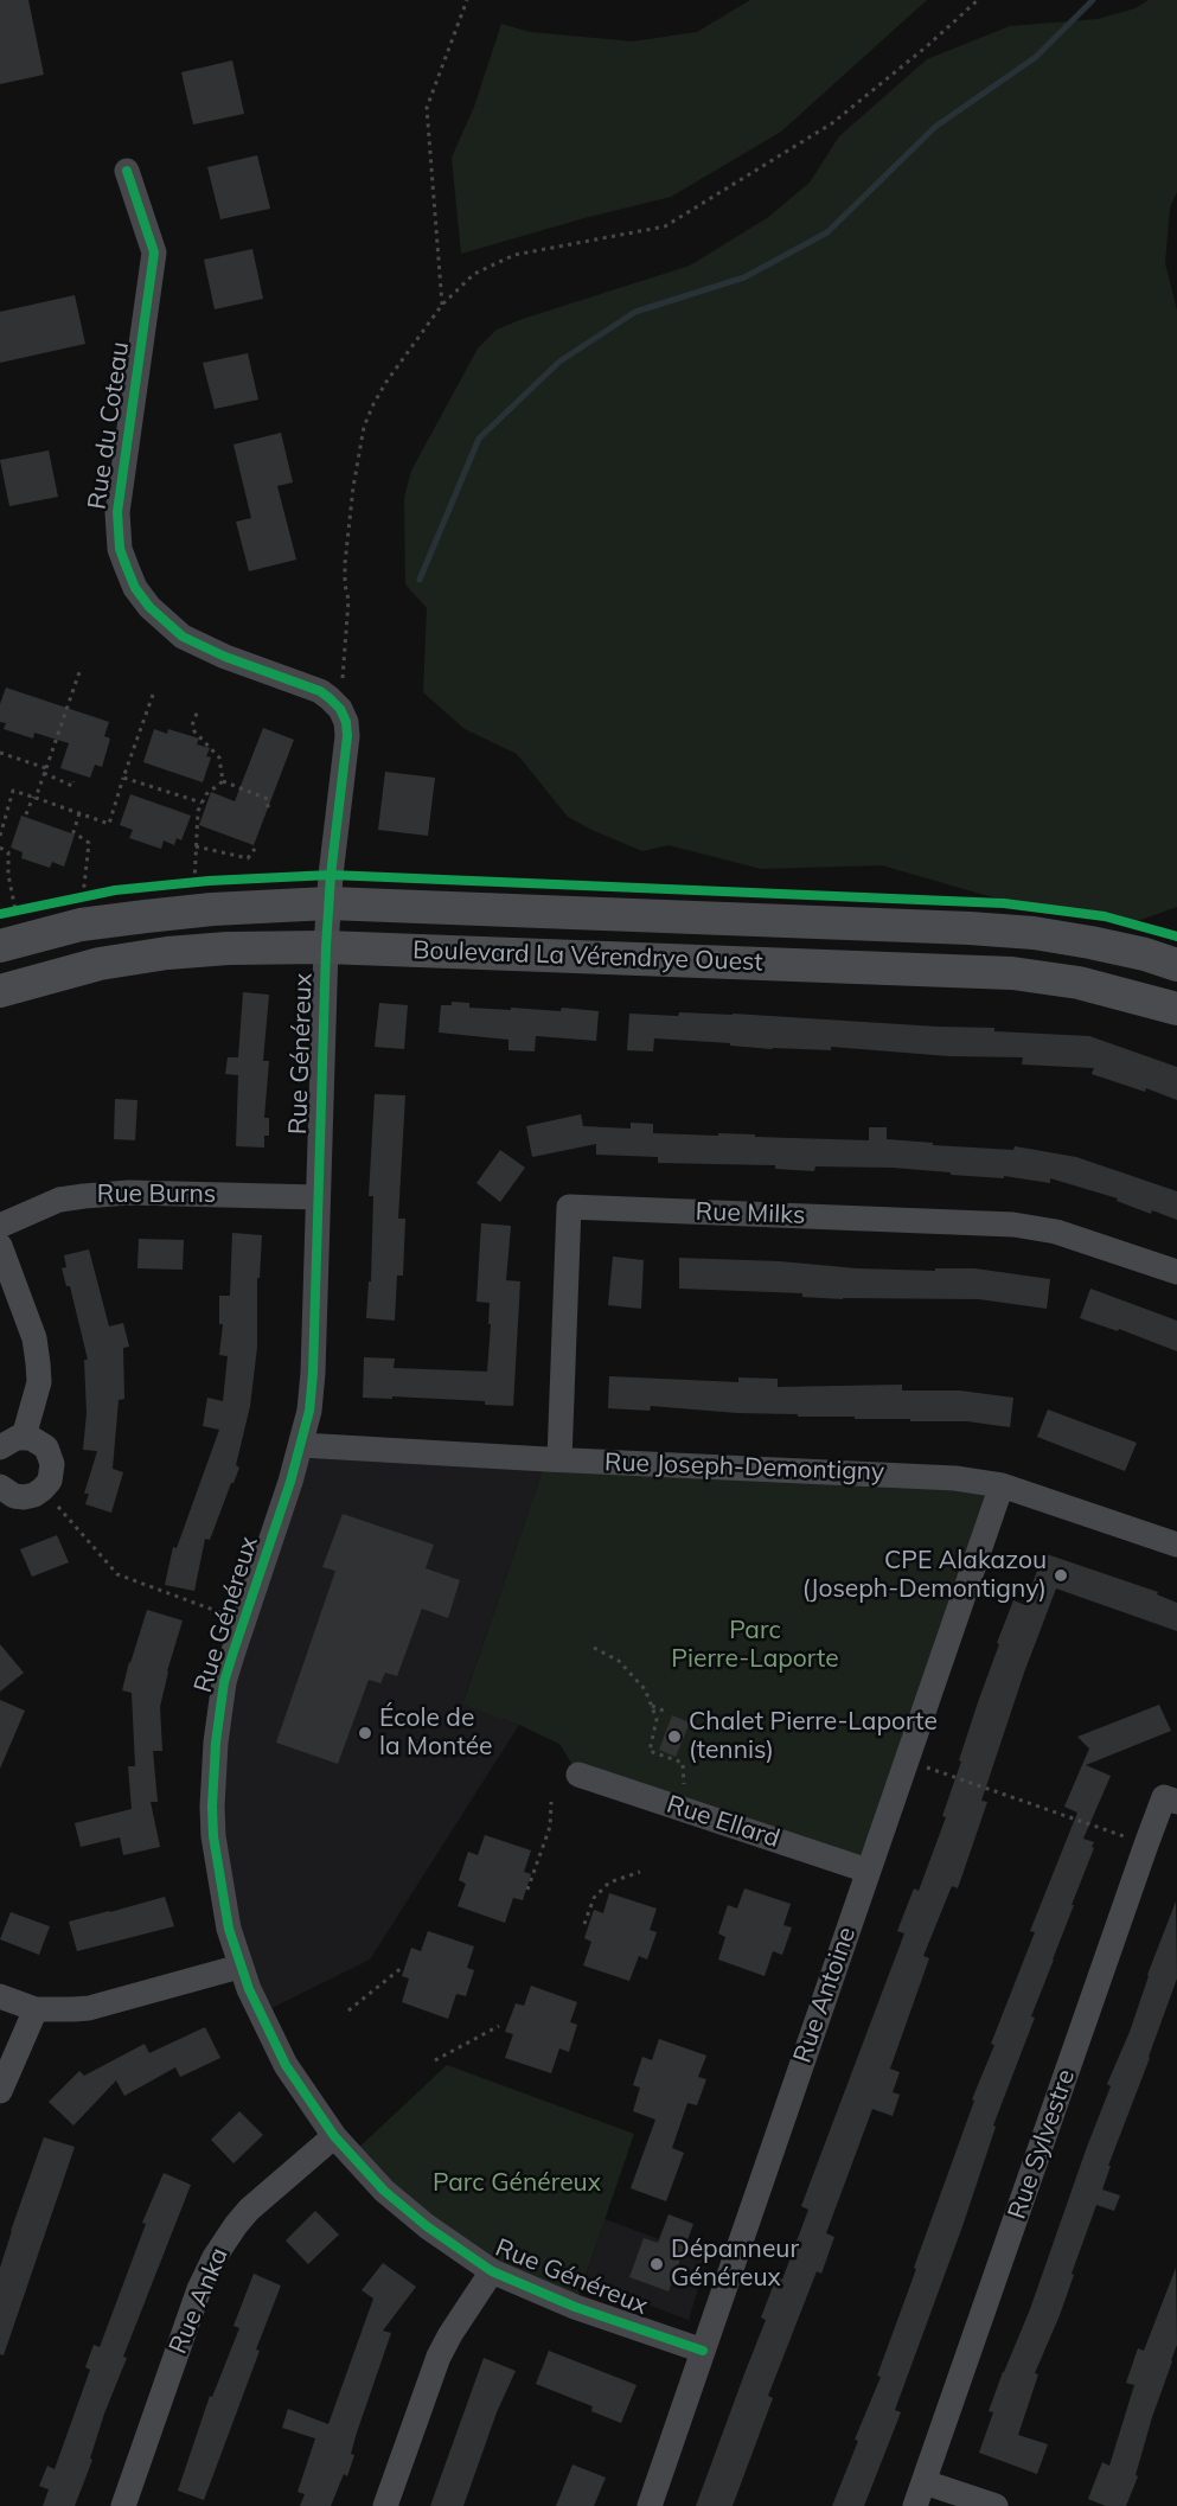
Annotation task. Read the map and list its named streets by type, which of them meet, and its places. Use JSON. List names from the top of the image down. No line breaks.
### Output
{"streets":{"main road":["Boulevard La Vérendrye Ouest"],"street":["Rue du Coteau","Rue Généreux","Rue Burns","Rue Milks","Rue Joseph-Demontigny","Rue Ellard","Rue Antoine","Rue Sylvestre","Rue Anka"]},"crossings":[["Boulevard La Vérendrye Ouest","Rue Généreux"],["Rue Généreux","Rue Burns"],["Rue Généreux","Rue Joseph-Demontigny"],["Rue Généreux","Rue Antoine"],["Rue Généreux","Rue Anka"],["Rue Milks","Rue Joseph-Demontigny"],["Rue Joseph-Demontigny","Rue Antoine"],["Rue Ellard","Rue Antoine"]],"parks":["Parc Pierre-Laporte","Parc Généreux"],"places":["CPE Alakazou (Joseph-Demontigny)","École de la Montée","Chalet Pierre-Laporte (tennis)","Dépanneur Généreux"]}
